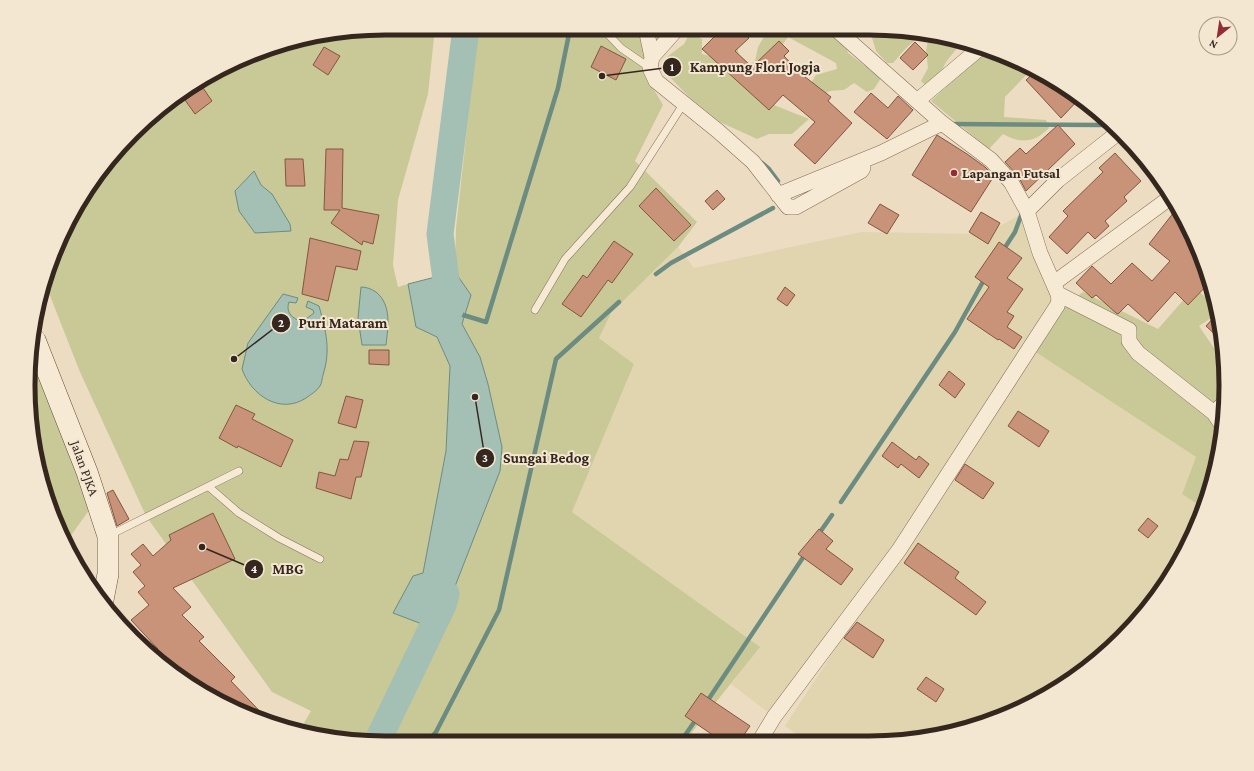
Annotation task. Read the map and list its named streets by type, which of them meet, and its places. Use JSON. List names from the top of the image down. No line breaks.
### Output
{"streets":{"main road":["Jalan PJKA"]},"places":["Kampung Flori Jogja","Lapangan Futsal","Puri Mataram","Sungai Bedog","MBG"],"north":"bottom left"}
